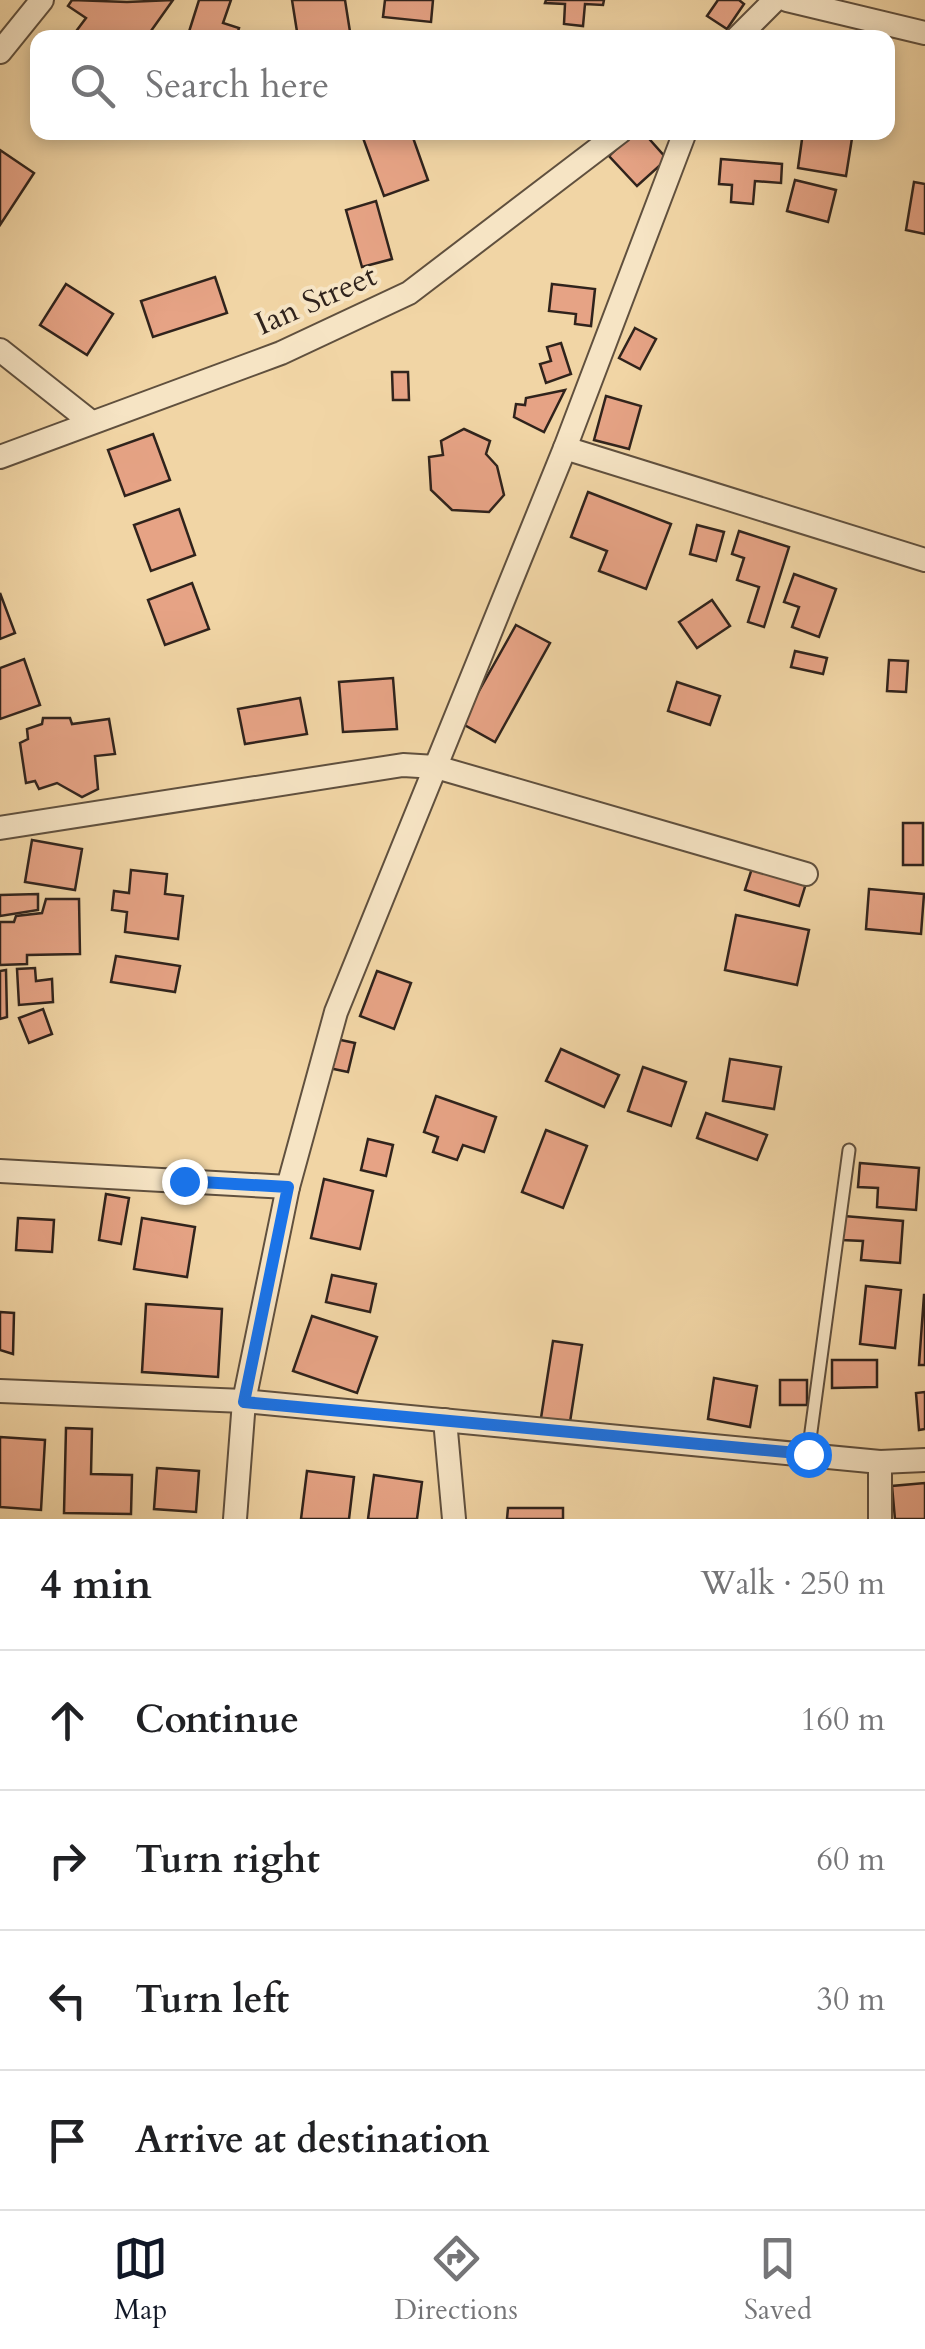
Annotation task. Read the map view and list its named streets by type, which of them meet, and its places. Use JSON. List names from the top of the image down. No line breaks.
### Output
{"streets":{"street":["Ian Street"]},"page":{"search":"Search here","heading":["4 min","Walk · 250 m"],"list":[["Continue","160 m"],["Turn right","60 m"],["Turn left","30 m"],"Arrive at destination"],"nav":["Map","Directions","Saved"]}}
